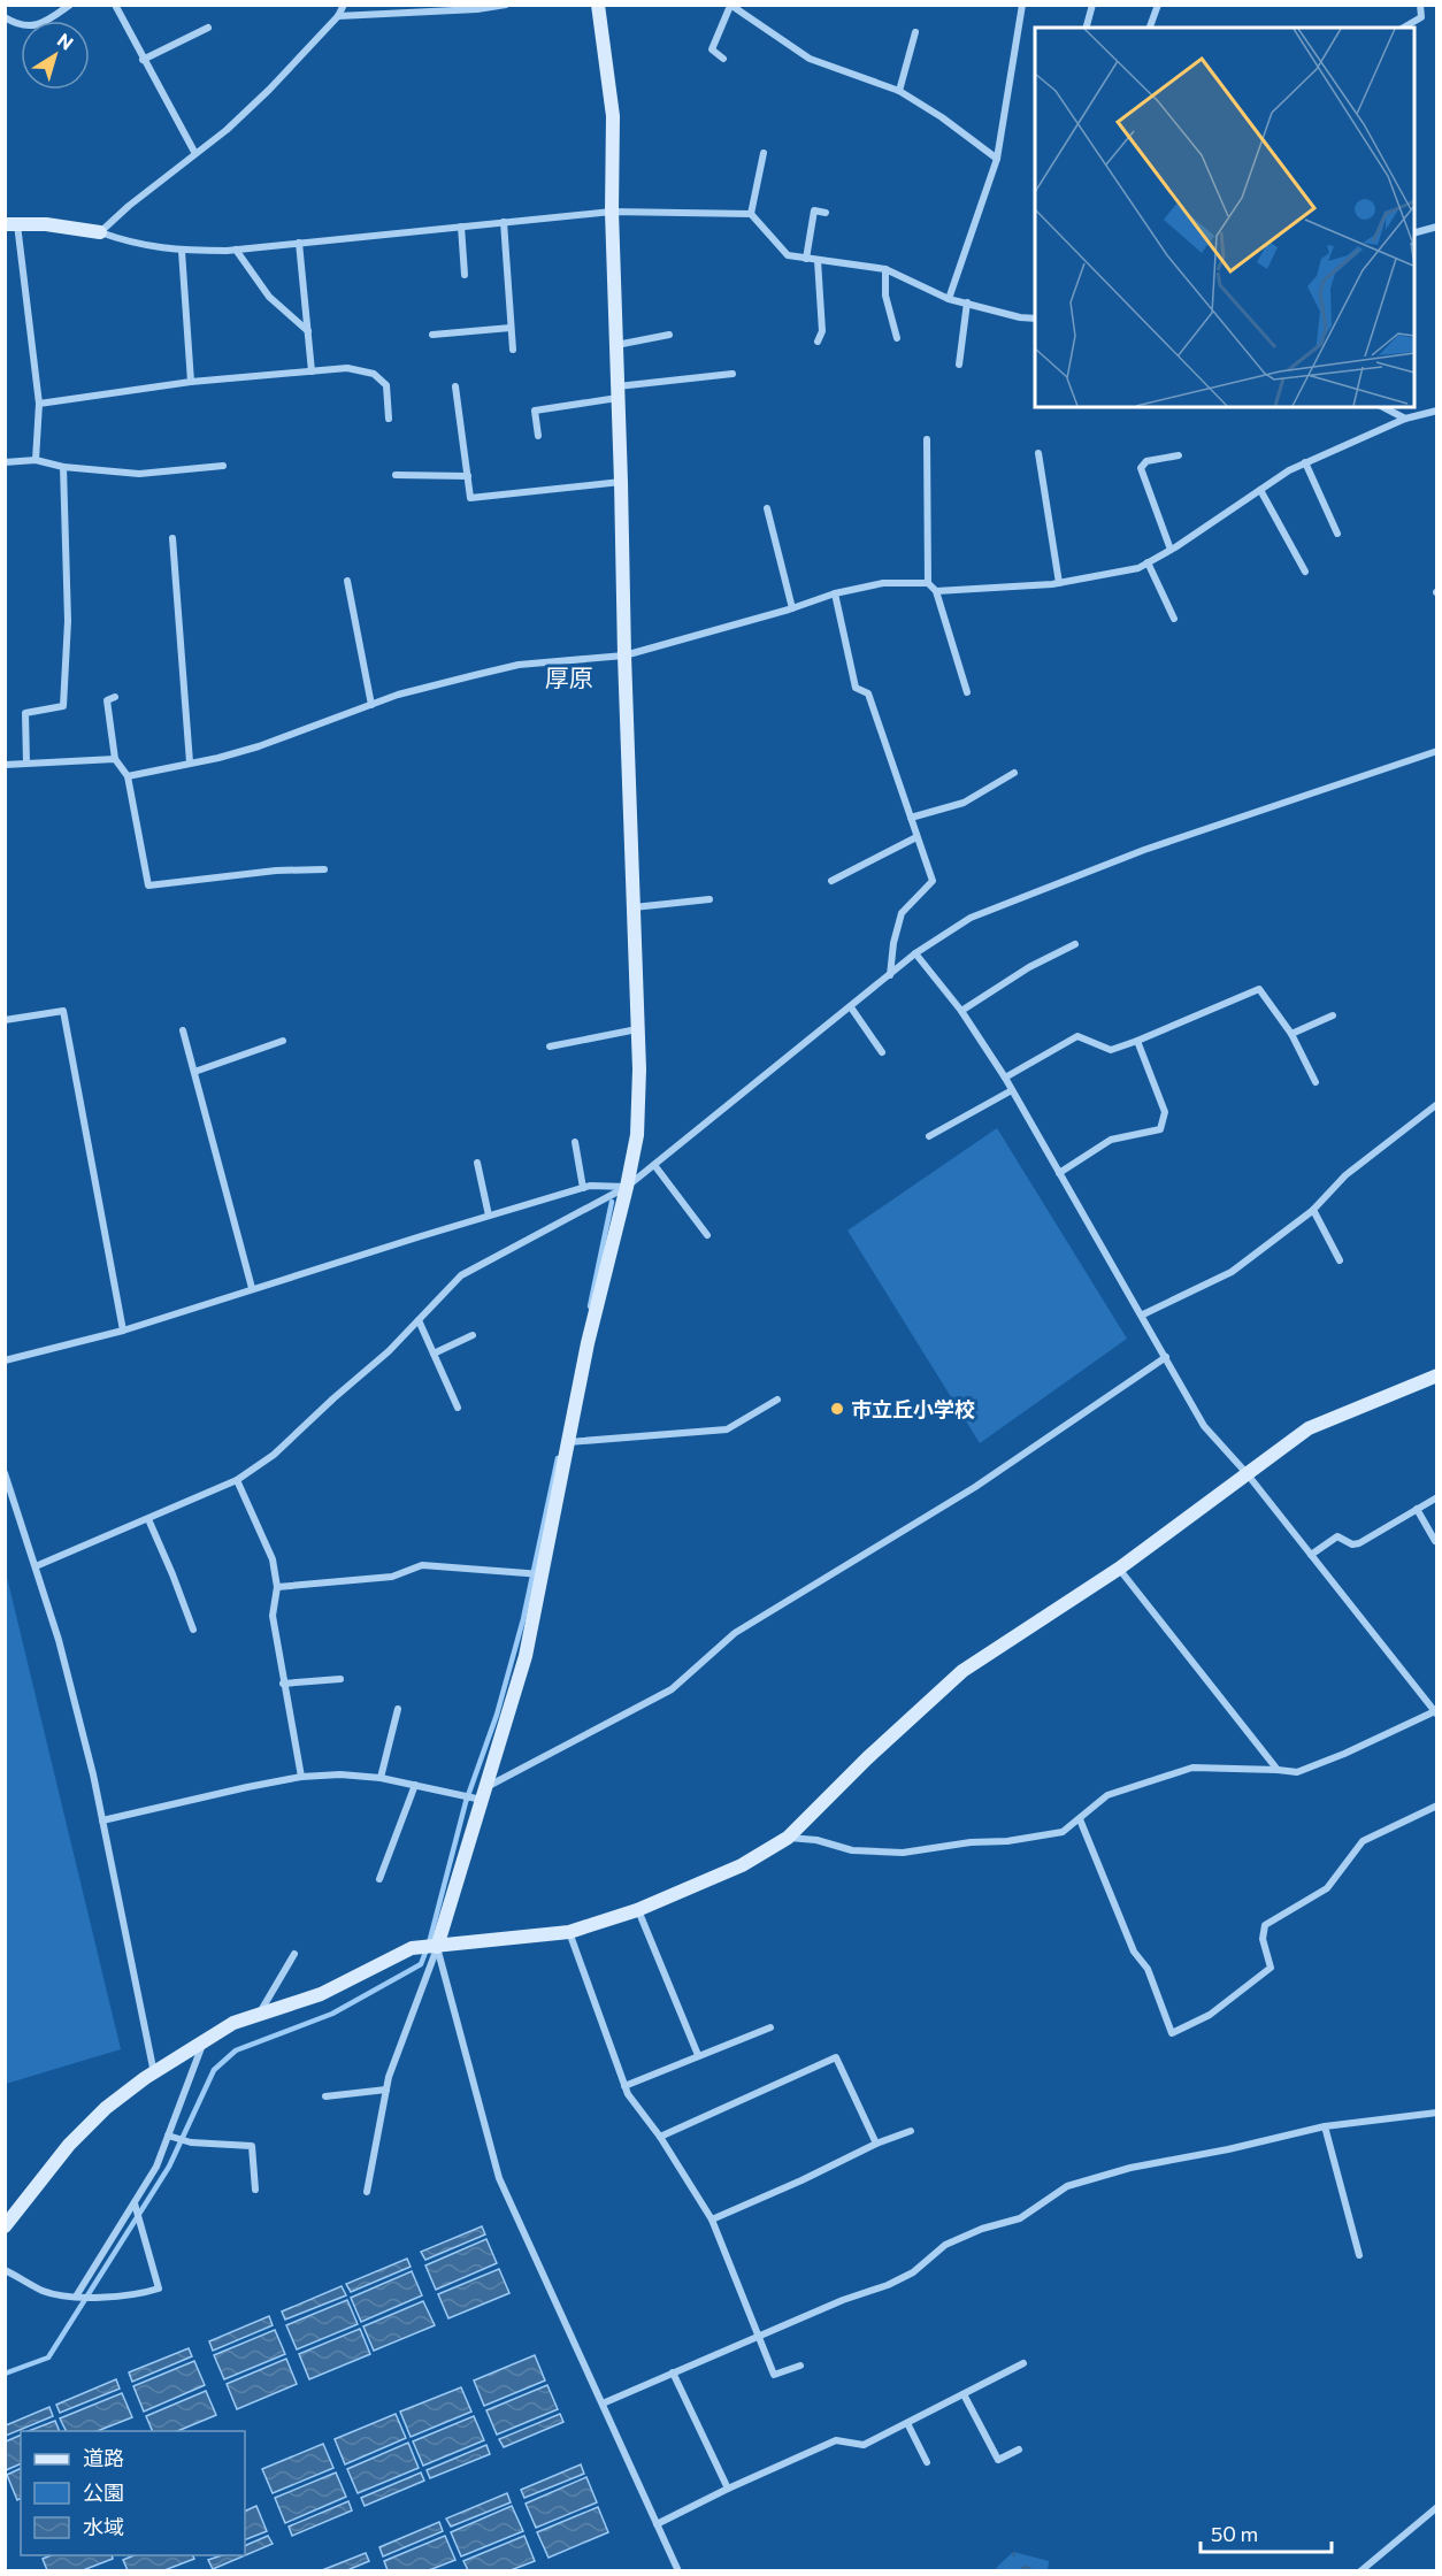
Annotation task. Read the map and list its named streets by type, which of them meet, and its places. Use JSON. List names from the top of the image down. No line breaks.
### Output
{"districts":["厚原"],"places":["市立丘小学校"],"legend":["道路","公園","水域"],"scale_bar":"50 m","north":"top right"}
